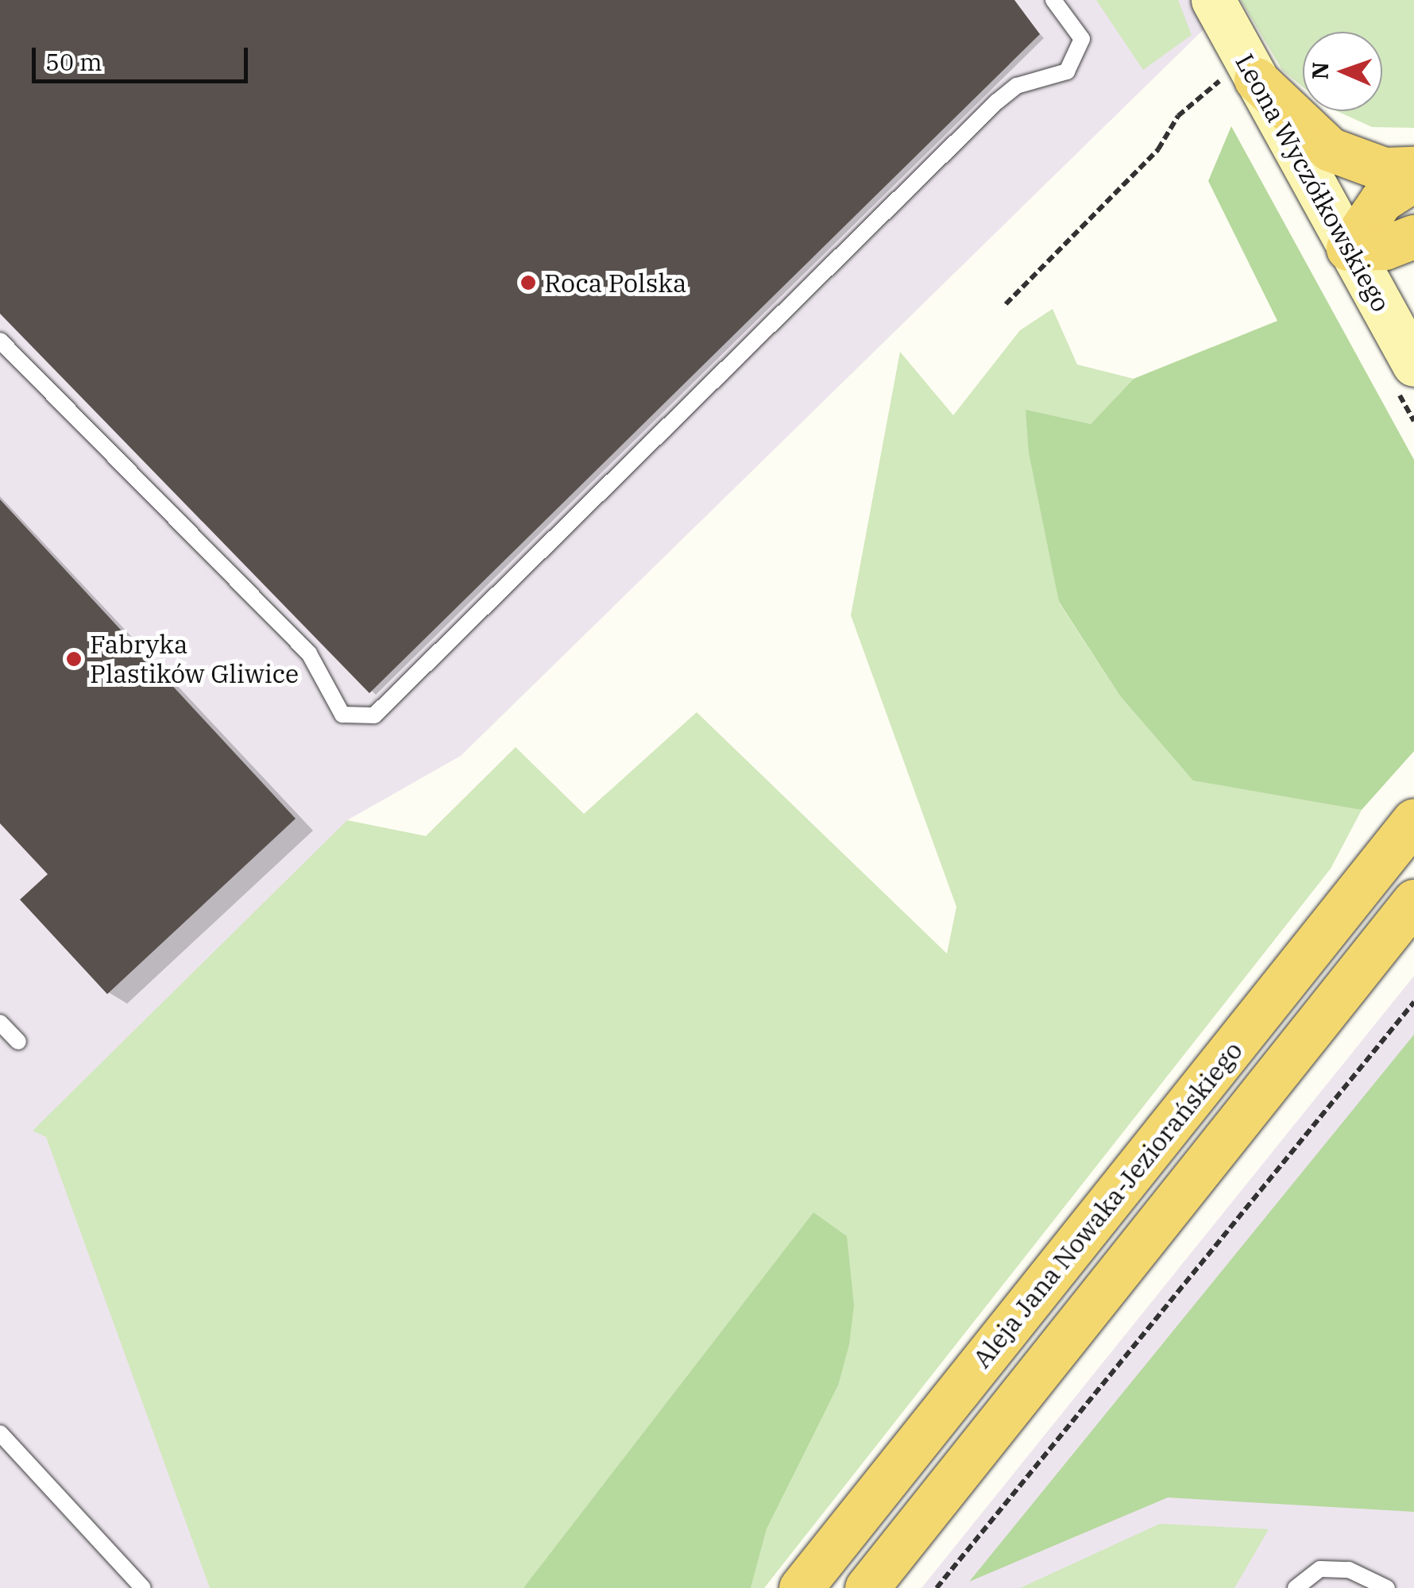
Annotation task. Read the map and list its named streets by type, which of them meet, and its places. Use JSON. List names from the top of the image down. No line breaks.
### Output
{"streets":{"main road":["Aleja Jana Nowaka-Jeziorańskiego"],"street":["Leona Wyczółkowskiego"]},"places":["Roca Polska","Fabryka Plastików Gliwice"],"scale_bar":"50 m","north":"left"}
